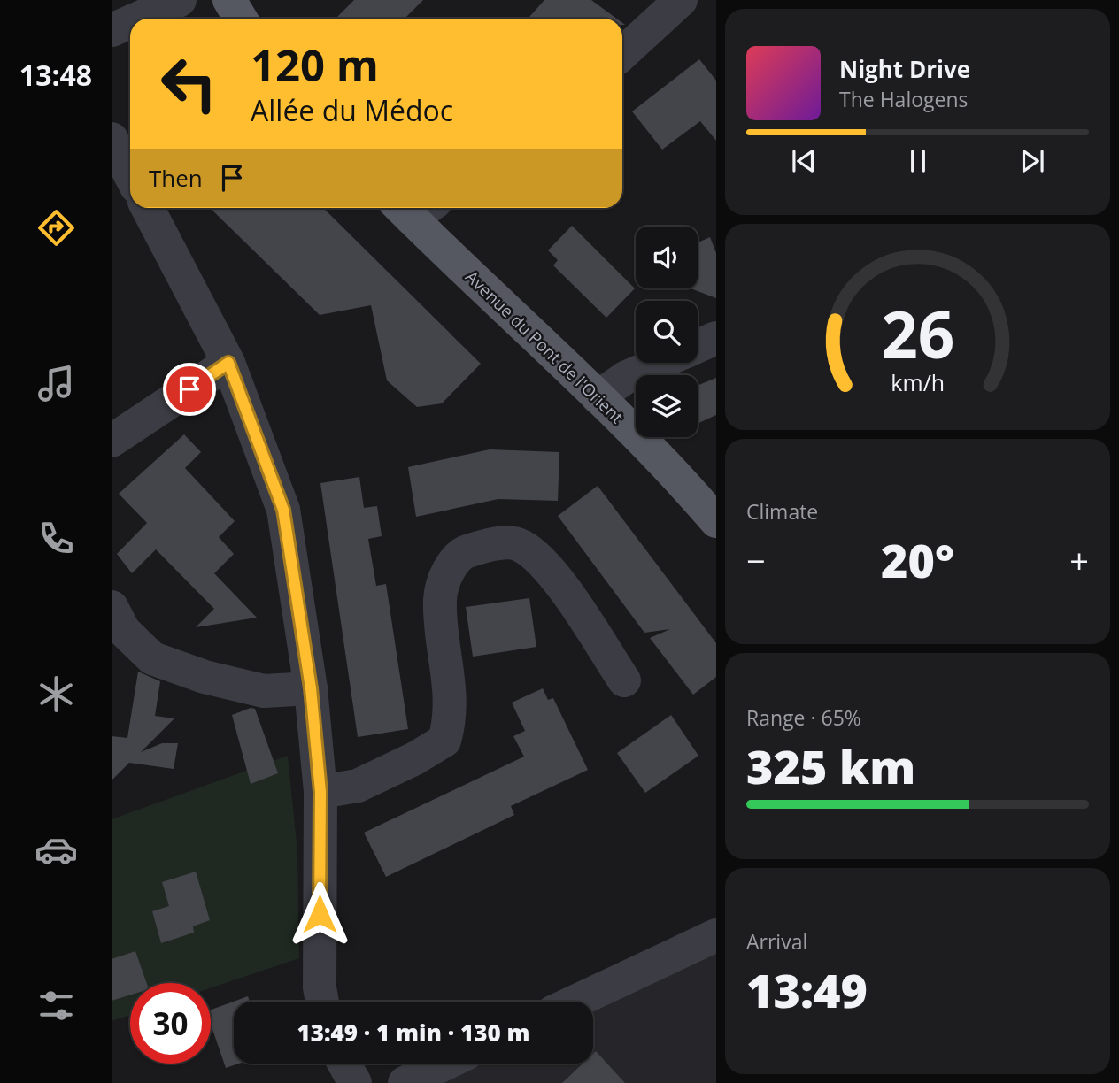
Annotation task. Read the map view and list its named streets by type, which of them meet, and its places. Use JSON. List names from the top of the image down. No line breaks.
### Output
{"streets":{"main road":["Avenue du Pont de l'Orient"]},"page":{"tabs":"13:48","turn":["120 m","Allée du Médoc"],"song":["Night Drive","The Halogens"],"then":"Then","tile":["Climate",["Range · 65%","325 km"],["Arrival","13:49"]],"heat":["−","20°","+"],"limit":"30","trip":"13:49 · 1 min · 130 m","gauge":["26","km/h"]}}
